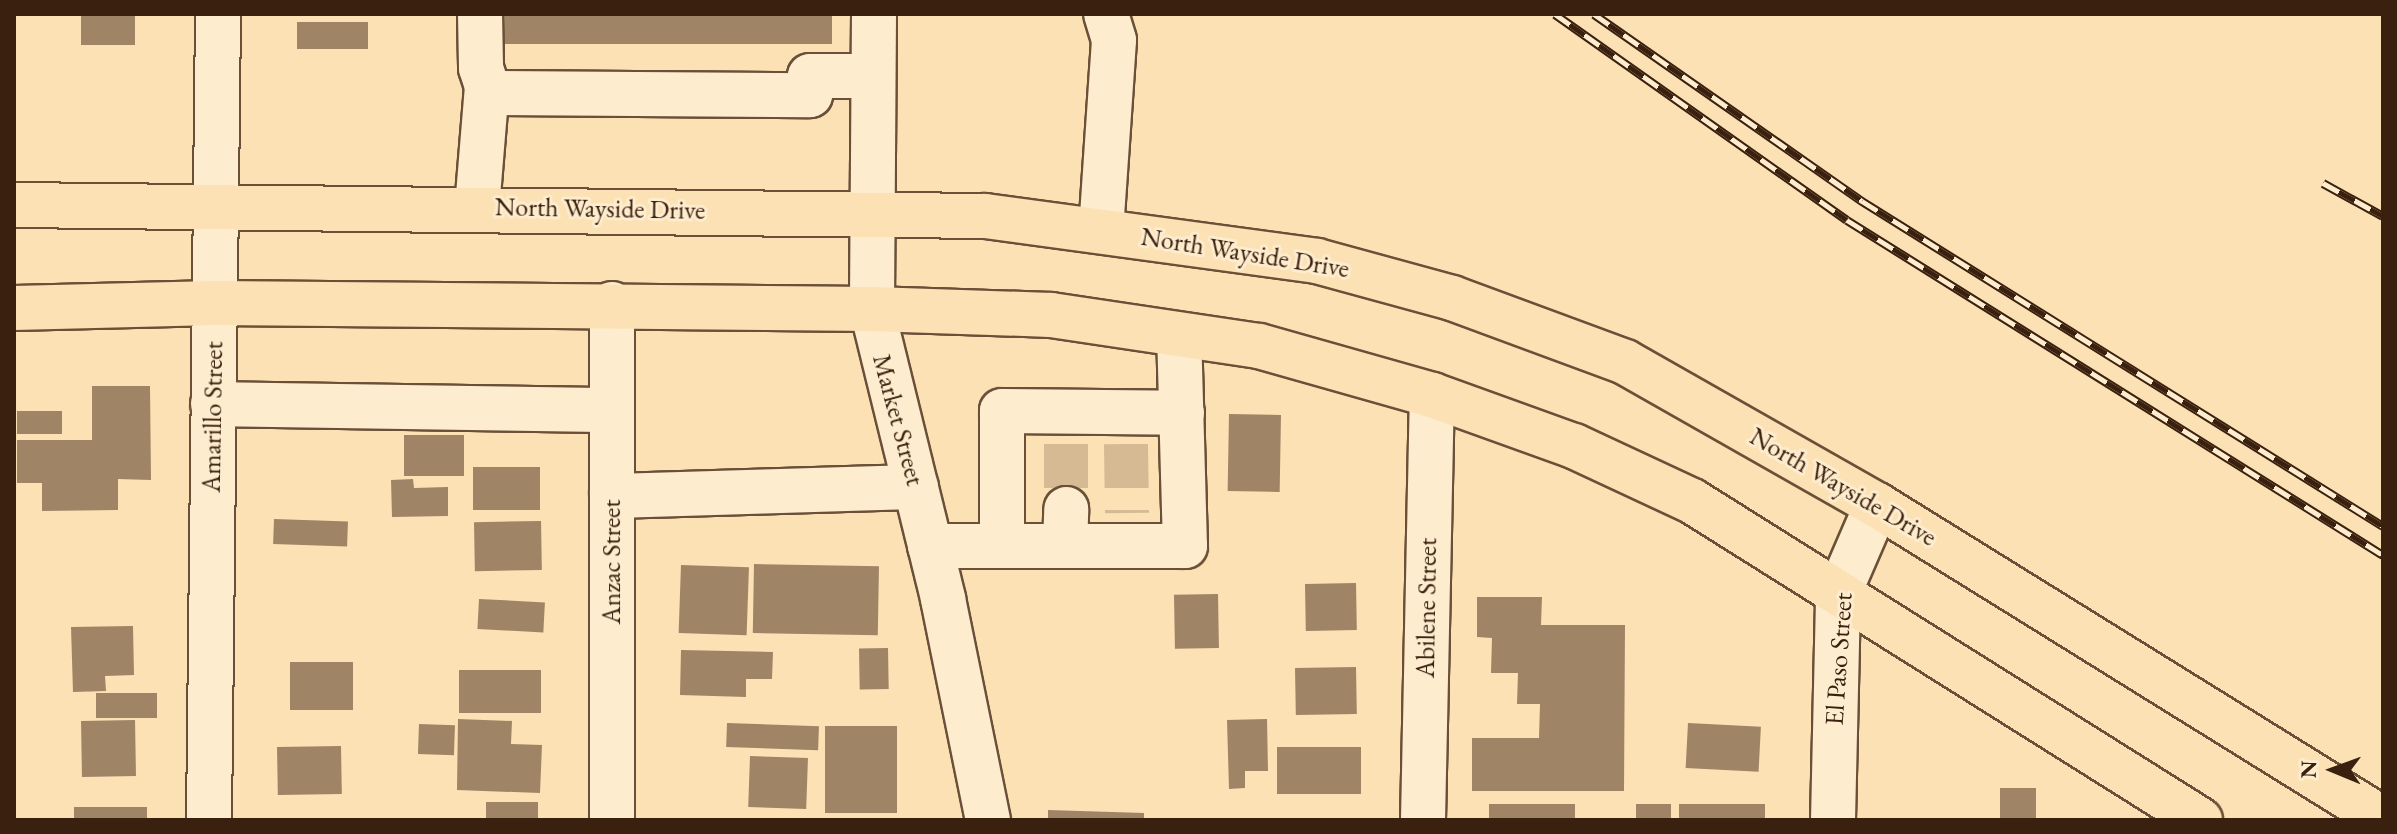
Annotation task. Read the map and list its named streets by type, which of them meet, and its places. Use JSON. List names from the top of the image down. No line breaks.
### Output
{"streets":{"main road":["North Wayside Drive"],"street":["Amarillo Street","Market Street","Anzac Street","Abilene Street","El Paso Street"]},"crossings":[["North Wayside Drive","Amarillo Street"],["North Wayside Drive","Market Street"],["North Wayside Drive","El Paso Street"]],"north":"left"}
